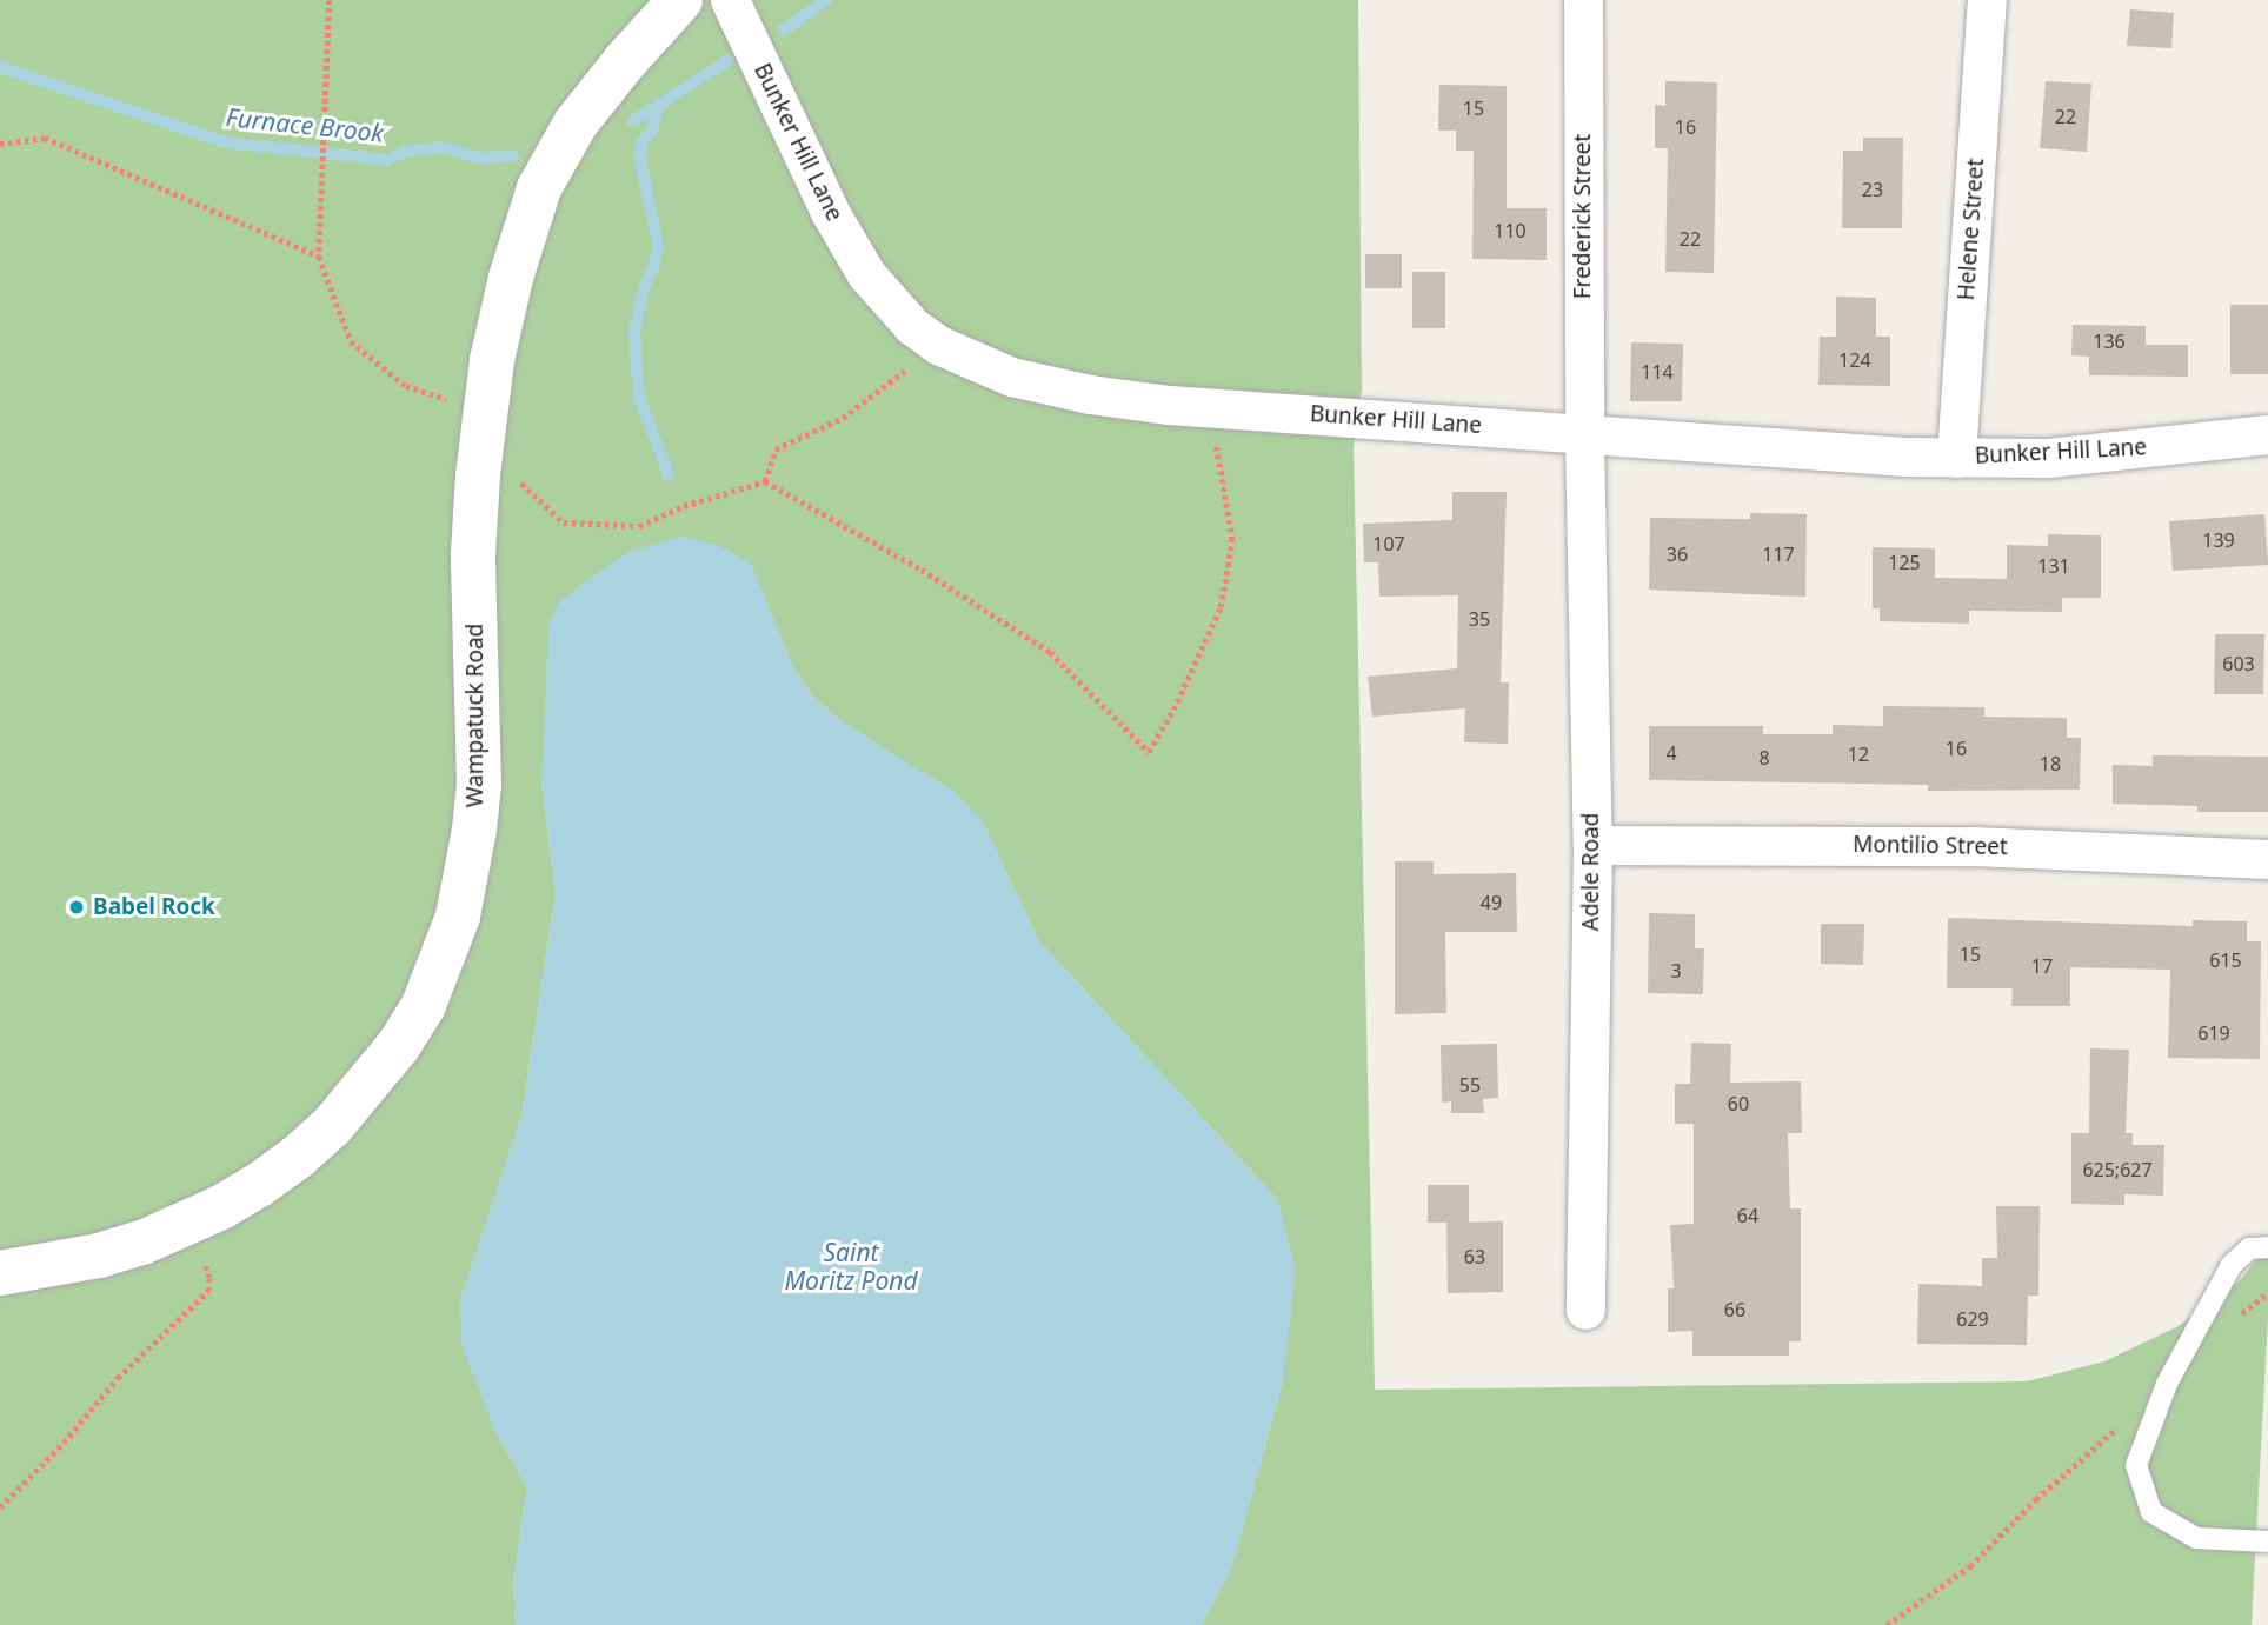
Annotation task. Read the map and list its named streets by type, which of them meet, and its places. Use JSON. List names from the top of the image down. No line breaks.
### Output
{"streets":{"street":["Bunker Hill Lane","Frederick Street","Helene Street","Wampatuck Road","Montilio Street","Adele Road"]},"crossings":[["Bunker Hill Lane","Frederick Street"],["Bunker Hill Lane","Helene Street"],["Bunker Hill Lane","Adele Road"],["Frederick Street","Adele Road"],["Montilio Street","Adele Road"]],"water":["Furnace Brook","Saint Moritz Pond"],"places":["Babel Rock"],"house_numbers":["15","22","16","23","110","22","136","124","114","139","107","36","117","125","131","35","603","16","4","12","8","18","49","15","615","17","3","619","55","60","625;627","64","63","66","629"]}
